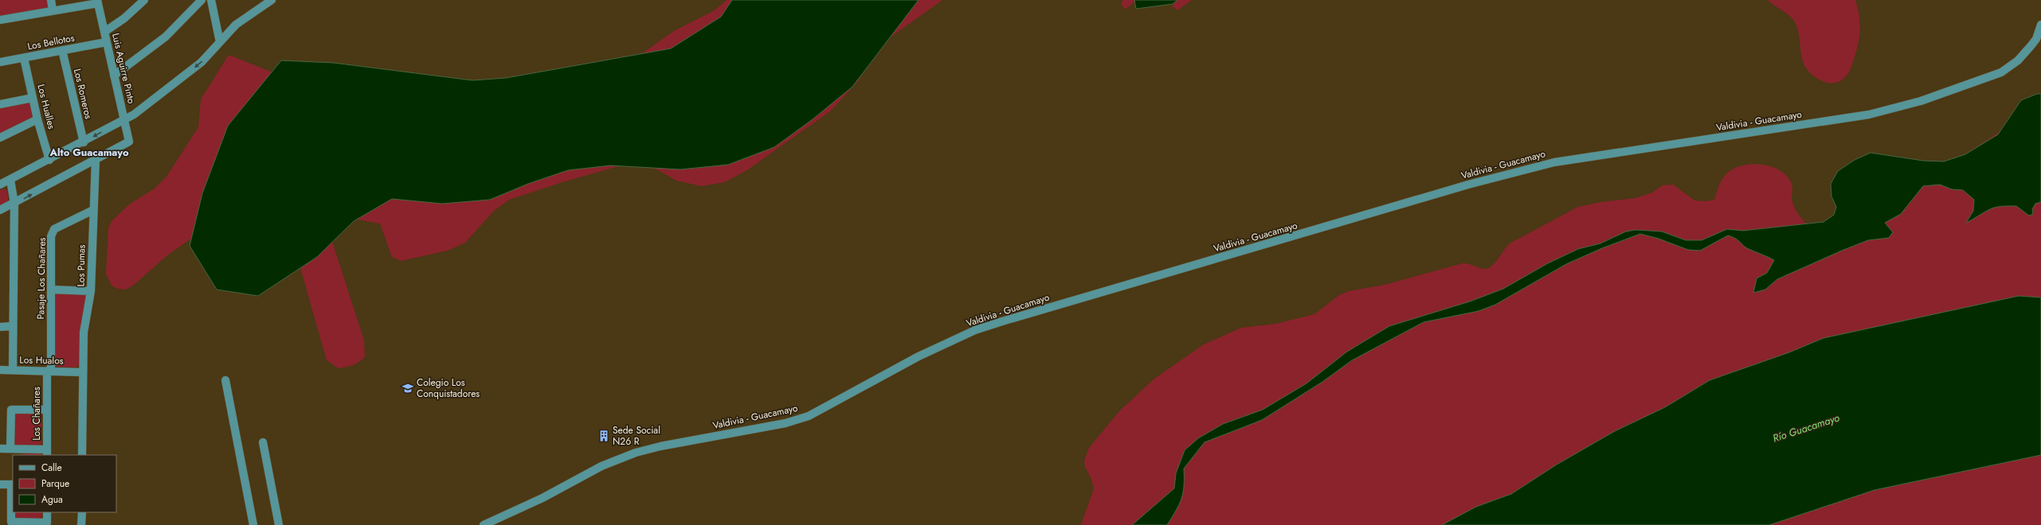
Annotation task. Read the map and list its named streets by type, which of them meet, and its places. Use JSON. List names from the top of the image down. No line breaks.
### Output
{"streets":{"street":["Los Bellotos","Luis Aguirre Pinto","Los Romeros","Los Hualles","Valdivia - Guacamayo","Los Pumas","Pasaje Los Chañares","Los Hualos","Los Chañares"]},"crossings":[["Los Bellotos","Luis Aguirre Pinto"],["Los Bellotos","Los Romeros"],["Los Bellotos","Los Hualles"],["Luis Aguirre Pinto","Los Pumas"],["Los Pumas","Pasaje Los Chañares"],["Los Pumas","Los Hualos"],["Pasaje Los Chañares","Los Hualos"],["Pasaje Los Chañares","Los Chañares"],["Los Hualos","Los Chañares"]],"districts":["Alto Guacamayo"],"water":["Río Guacamayo"],"places":{"school or university":["Colegio Los Conquistadores"],"building":["Sede Social N26 R"]},"legend":["Calle","Parque","Agua"]}
